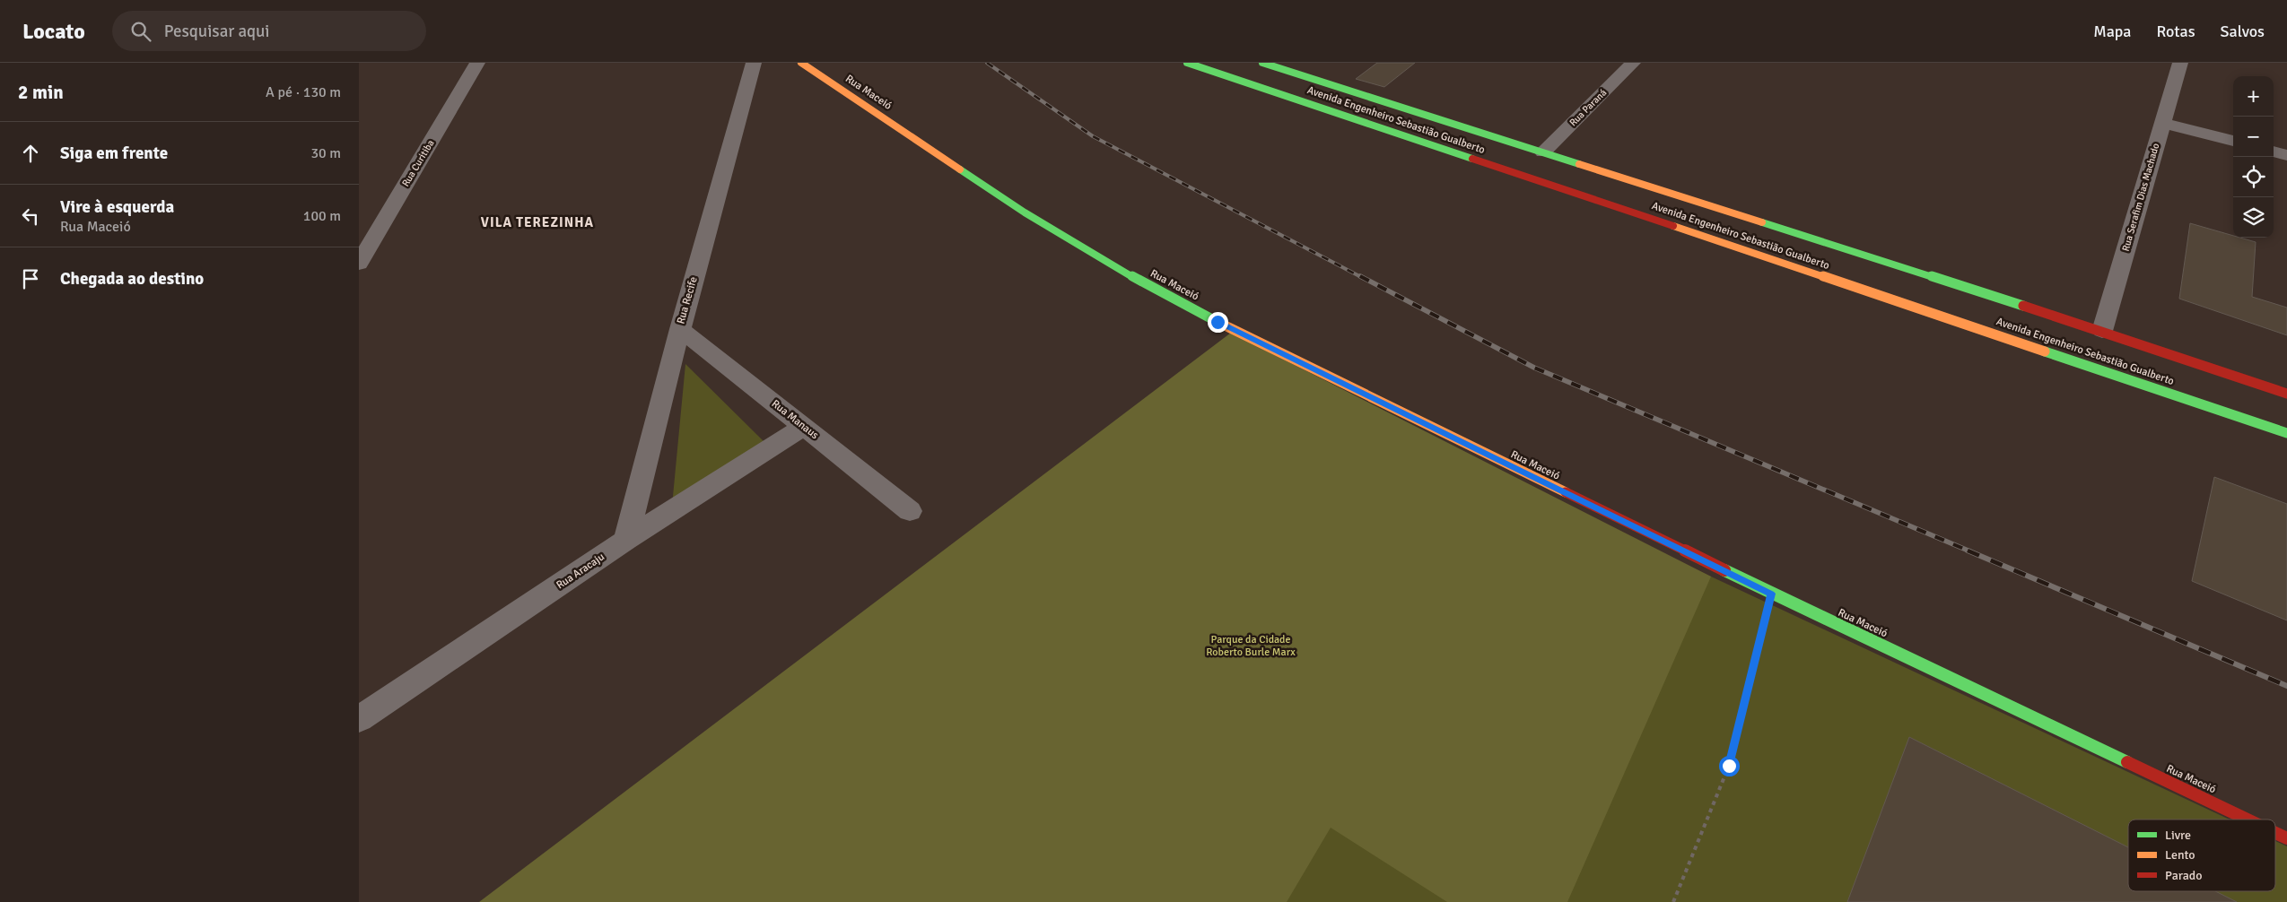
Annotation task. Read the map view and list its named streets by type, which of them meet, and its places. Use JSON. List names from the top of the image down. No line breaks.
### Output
{"streets":{"main road":["Rua Maceió","Avenida Engenheiro Sebastião Gualberto"],"street":["Rua Paraná","Rua Curitiba","Rua Serafim Dias Machado","Rua Recife","Rua Manaus","Rua Aracaju"]},"crossings":[["Rua Paraná","Avenida Engenheiro Sebastião Gualberto"],["Avenida Engenheiro Sebastião Gualberto","Rua Serafim Dias Machado"],["Rua Recife","Rua Manaus"],["Rua Recife","Rua Aracaju"],["Rua Manaus","Rua Aracaju"]],"districts":["VILA TEREZINHA"],"parks":["Parque da Cidade Roberto Burle Marx"],"legend":["Livre","Lento","Parado"],"page":{"header":"Locato","search":"Pesquisar aqui","nav":["Mapa","Rotas","Salvos"],"heading":["2 min","A pé · 130 m"],"map_buttons":["+","−"],"list":[["Siga em frente","30 m"],["Vire à esquerda","Rua Maceió","100 m"],"Chegada ao destino"]}}
